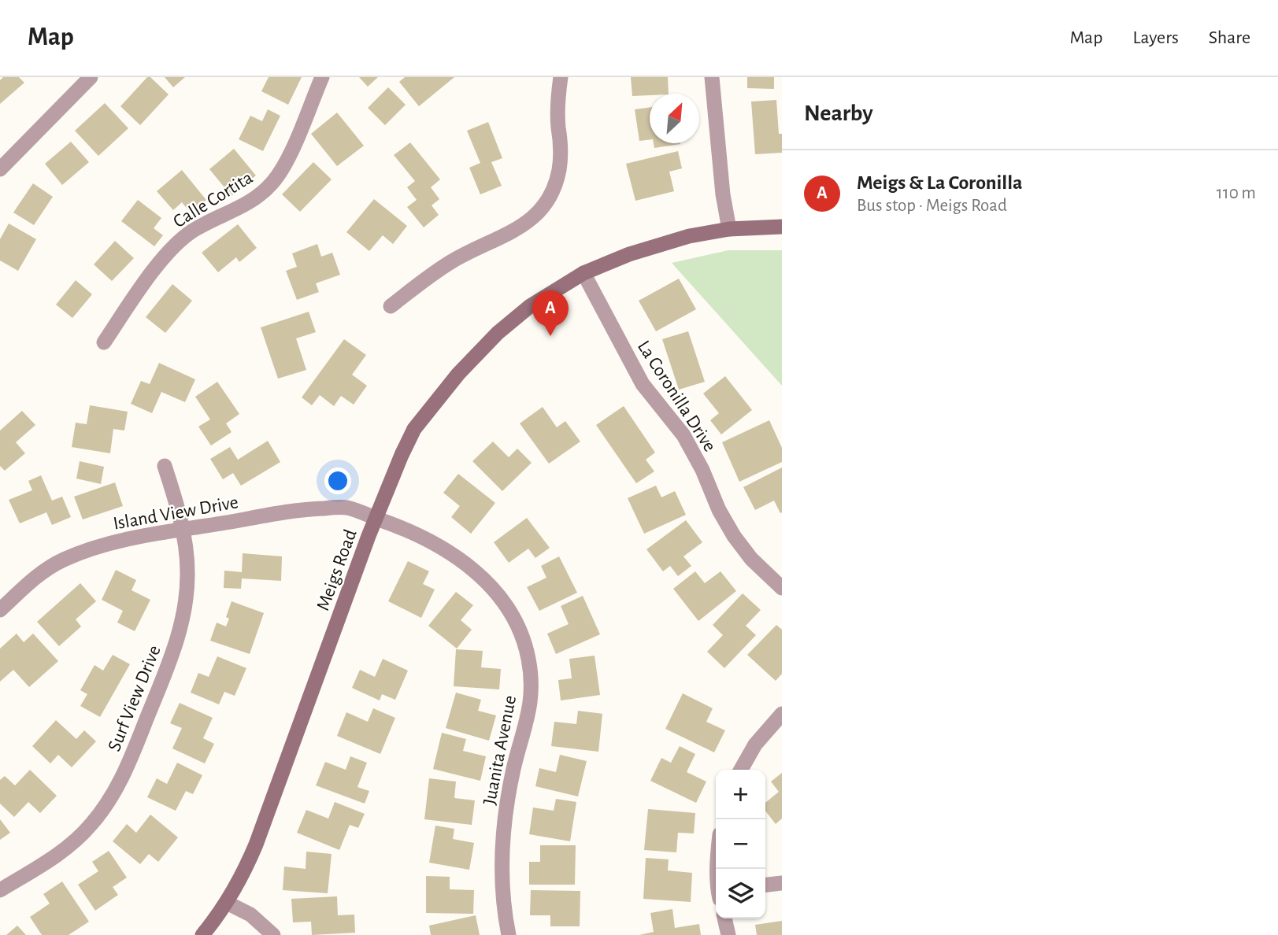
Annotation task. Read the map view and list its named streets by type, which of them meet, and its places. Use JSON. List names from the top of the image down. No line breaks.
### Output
{"streets":{"main road":["Meigs Road"],"street":["Calle Cortita","La Coronilla Drive","Island View Drive","Surf View Drive","Juanita Avenue"]},"crossings":[["La Coronilla Drive","Meigs Road"],["Island View Drive","Meigs Road"],["Island View Drive","Surf View Drive"],["Island View Drive","Juanita Avenue"],["Meigs Road","Juanita Avenue"]],"north":"top right","page":{"header":"Map","nav":["Map","Layers","Share"],"heading":"Nearby","list":[{"mark":"A","name":"Meigs & La Coronilla","note":"Bus stop · Meigs Road","value":"110 m"}],"pins":"A","map_buttons":["+","−"]}}
